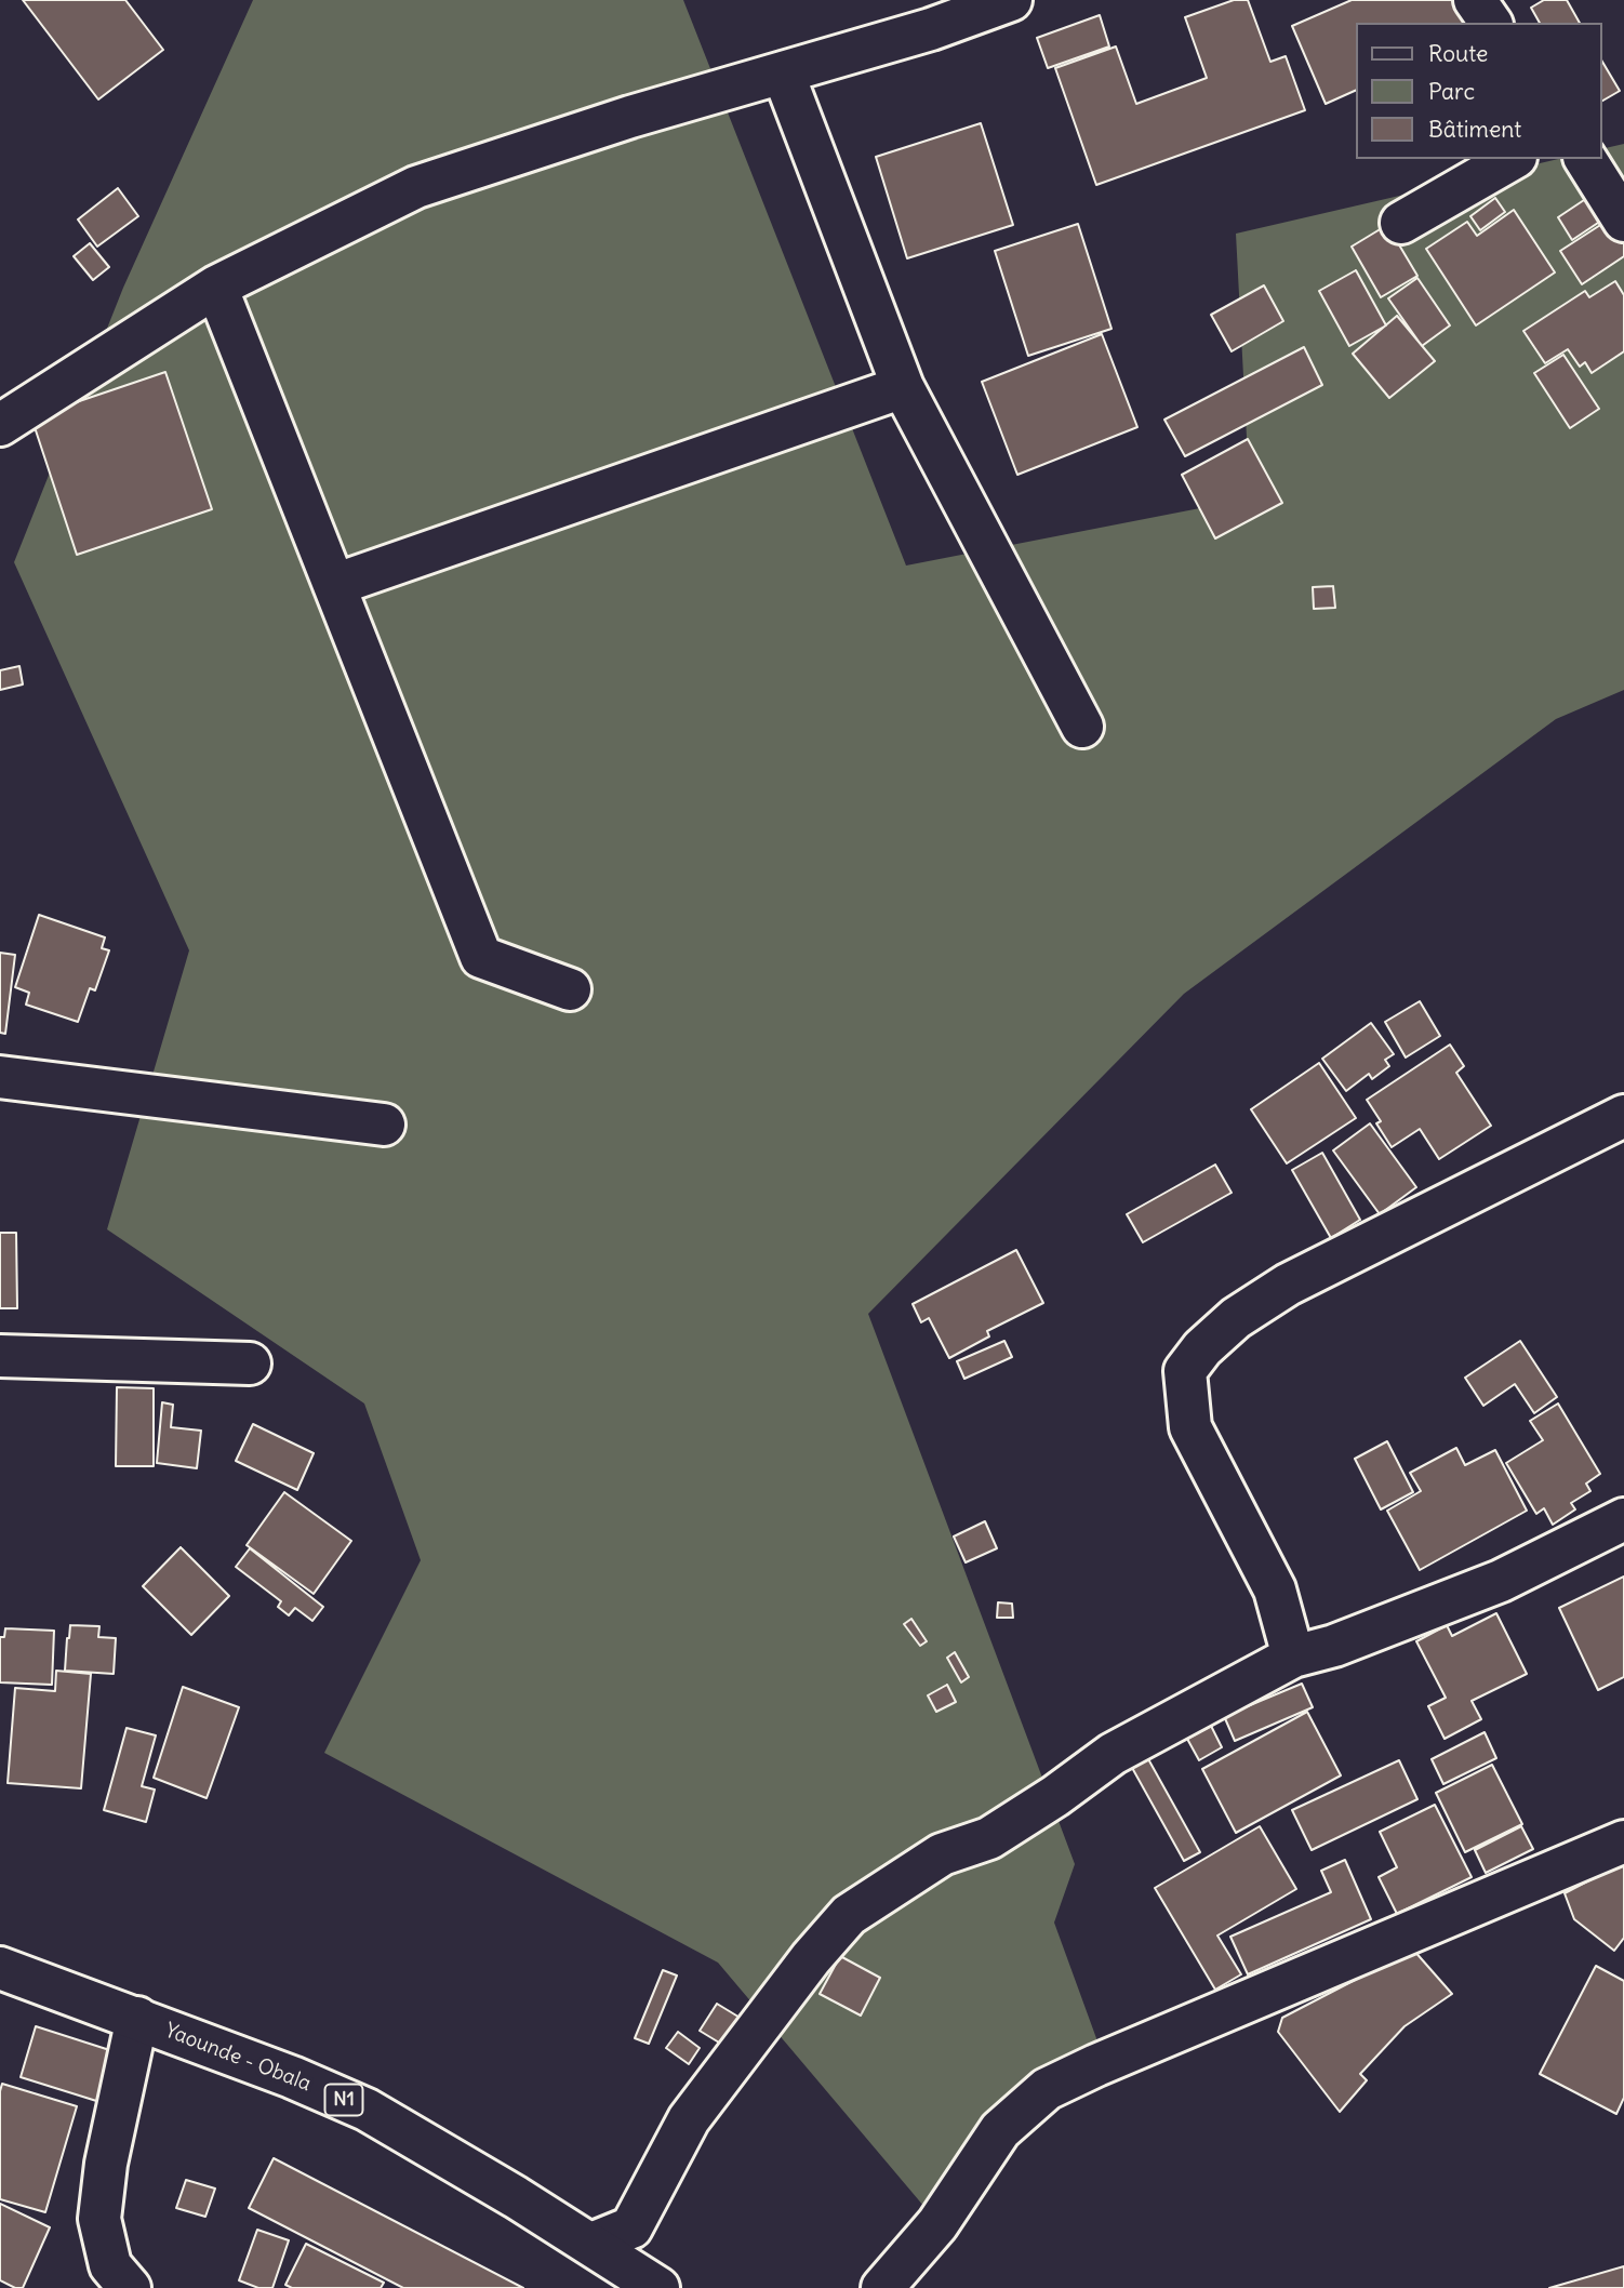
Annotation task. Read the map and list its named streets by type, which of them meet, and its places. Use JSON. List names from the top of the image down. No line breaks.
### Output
{"streets":{"main road":["Yaounde - Obala","N1"]},"legend":["Route","Parc","Bâtiment"]}
